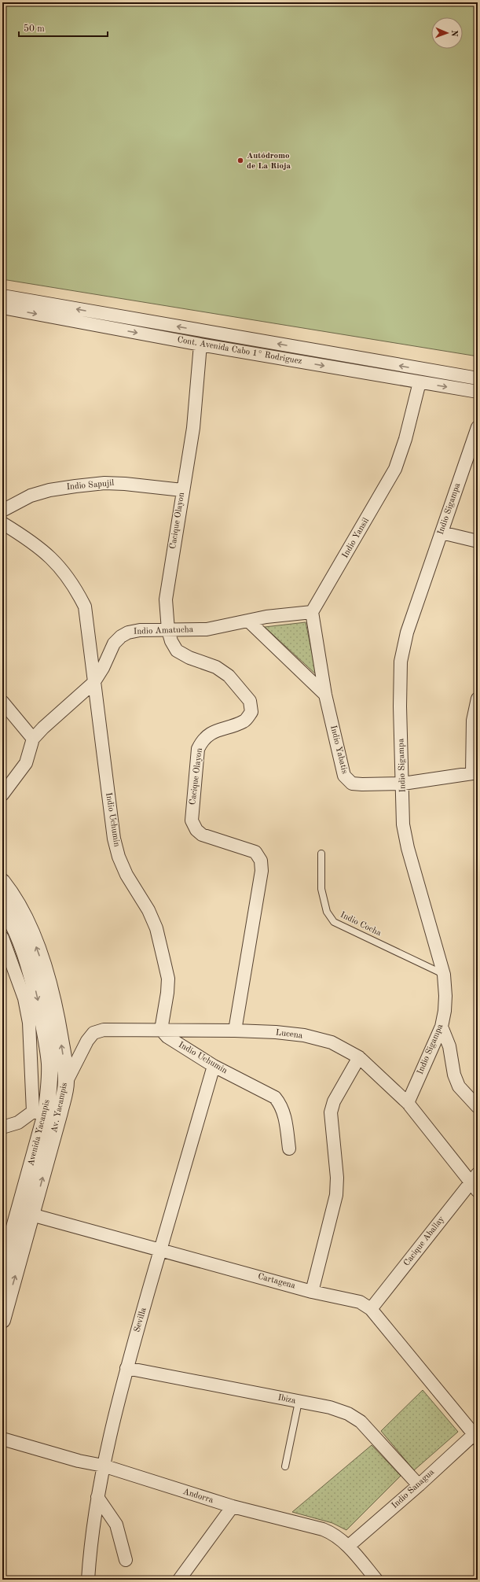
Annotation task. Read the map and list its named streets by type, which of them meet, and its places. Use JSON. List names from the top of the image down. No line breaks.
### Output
{"streets":{"street":["Cont. Avenida Cabo 1° Rodriguez","Indio Sapujil","Indio Sigampa","Cacique Olayon","Indio Yansil","Indio Amatucha","Indio Yabatis","Indio Uchumin","Lucena","Av. Yacampis","Avenida Yacampis","Cacique Aballay","Cartagena","Sevilla","Ibiza","Indio Sanagua","Andorra"],"lane":["Indio Cocha"]},"crossings":[["Cont. Avenida Cabo 1° Rodriguez","Cacique Olayon"],["Cont. Avenida Cabo 1° Rodriguez","Indio Yansil"],["Indio Sapujil","Cacique Olayon"],["Indio Sigampa","Indio Yabatis"],["Indio Sigampa","Indio Cocha"],["Indio Sigampa","Lucena"],["Cacique Olayon","Indio Amatucha"],["Cacique Olayon","Lucena"],["Indio Yansil","Indio Amatucha"],["Indio Amatucha","Indio Uchumin"],["Indio Uchumin","Lucena"],["Indio Uchumin","Sevilla"],["Lucena","Av. Yacampis"],["Lucena","Cacique Aballay"],["Av. Yacampis","Avenida Yacampis"],["Av. Yacampis","Cartagena"],["Avenida Yacampis","Cartagena"],["Cacique Aballay","Cartagena"],["Cartagena","Sevilla"],["Cartagena","Indio Sanagua"],["Sevilla","Ibiza"],["Sevilla","Andorra"],["Ibiza","Indio Sanagua"],["Indio Sanagua","Andorra"]],"places":["Autódromo de La Rioja"],"scale_bar":"50 m","north":"right"}
